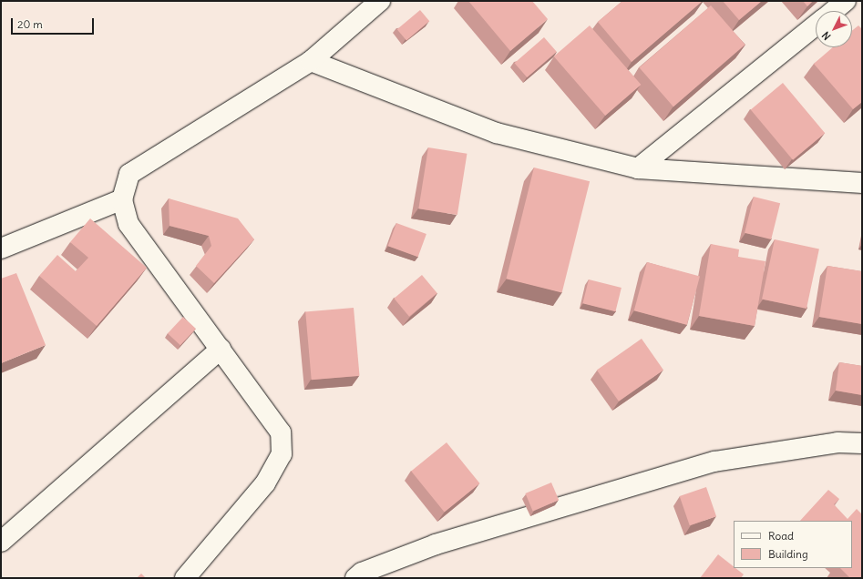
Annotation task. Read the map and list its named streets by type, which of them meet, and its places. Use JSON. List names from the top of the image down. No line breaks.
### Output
{"legend":["Road","Building"],"scale_bar":"20 m","north":"bottom left"}
